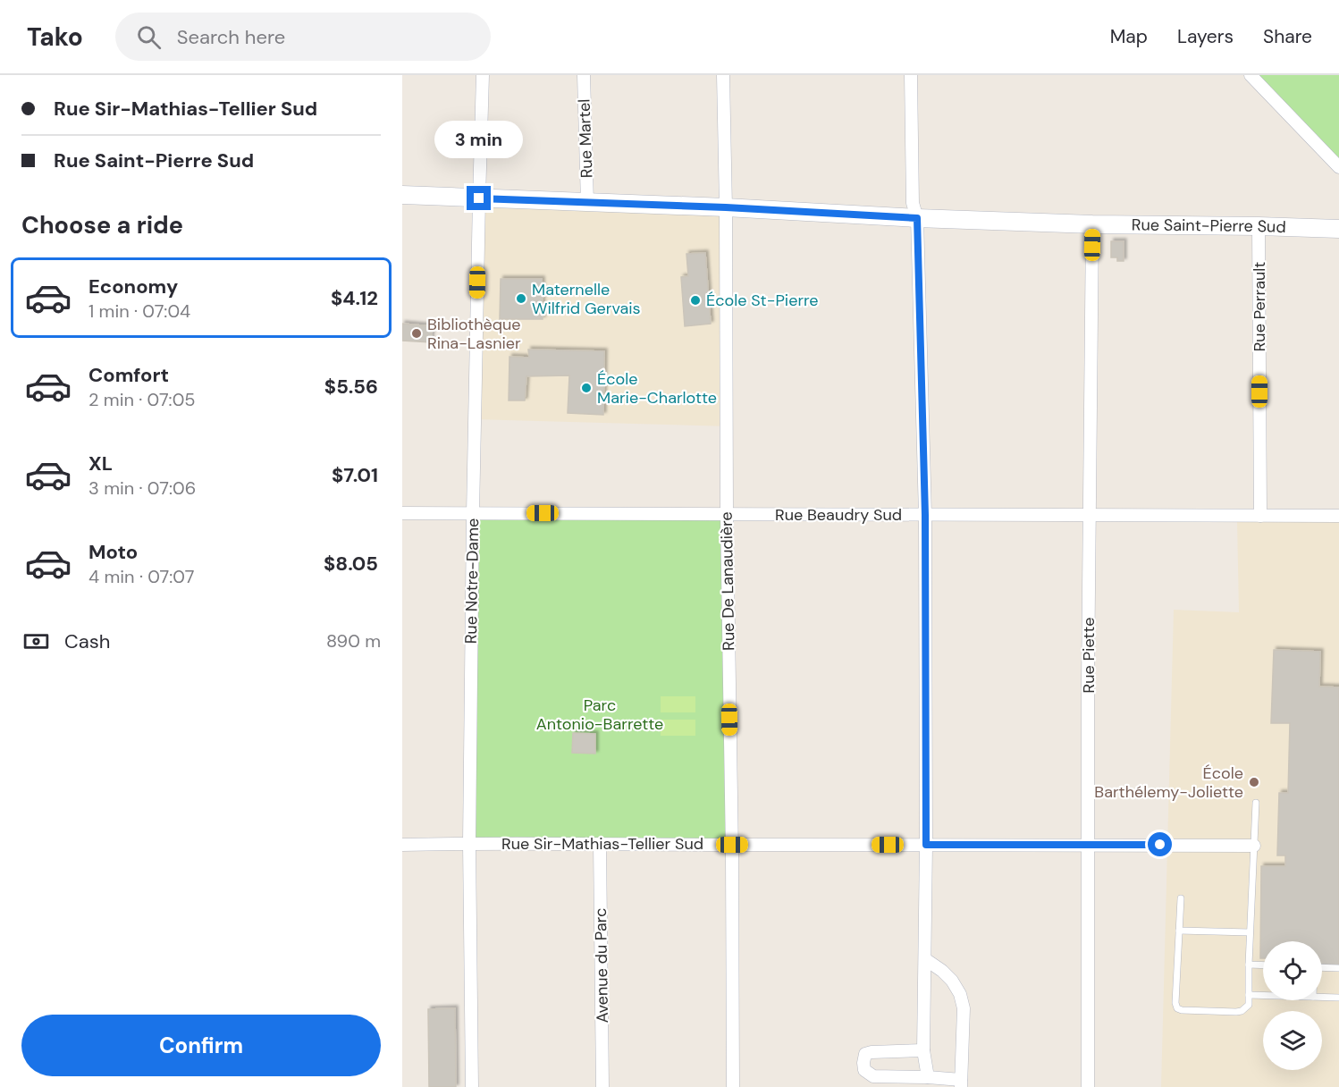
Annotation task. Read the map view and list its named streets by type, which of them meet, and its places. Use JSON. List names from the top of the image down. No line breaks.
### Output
{"streets":{"street":["Rue Martel","Rue Saint-Pierre Sud","Rue Perrault","Rue Beaudry Sud","Rue Notre-Dame","Rue De Lanaudière","Rue Piette","Rue Sir-Mathias-Tellier Sud","Avenue du Parc"]},"crossings":[["Rue Martel","Rue Saint-Pierre Sud"],["Rue Saint-Pierre Sud","Rue Perrault"],["Rue Saint-Pierre Sud","Rue Notre-Dame"],["Rue Saint-Pierre Sud","Rue De Lanaudière"],["Rue Saint-Pierre Sud","Rue Piette"],["Rue Perrault","Rue Beaudry Sud"],["Rue Beaudry Sud","Rue Notre-Dame"],["Rue Beaudry Sud","Rue De Lanaudière"],["Rue Beaudry Sud","Rue Piette"],["Rue Notre-Dame","Rue Sir-Mathias-Tellier Sud"],["Rue De Lanaudière","Rue Sir-Mathias-Tellier Sud"],["Rue Piette","Rue Sir-Mathias-Tellier Sud"],["Rue Sir-Mathias-Tellier Sud","Avenue du Parc"]],"parks":["Parc Antonio-Barrette"],"places":["Maternelle Wilfrid Gervais","École St-Pierre","Bibliothèque Rina-Lasnier","École Marie-Charlotte","École Barthélemy-Joliette"],"page":{"header":"Tako","search":"Search here","nav":["Map","Layers","Share"],"banner":["Rue Sir-Mathias-Tellier Sud","Rue Saint-Pierre Sud"],"bubble":"3 min","heading":"Choose a ride","list":[{"name":"Economy","note":"1 min · 07:04","value":"$4.12"},{"name":"Comfort","note":"2 min · 07:05","value":"$5.56"},{"name":"XL","note":"3 min · 07:06","value":"$7.01"},{"name":"Moto","note":"4 min · 07:07","value":"$8.05"}],"pay":["Cash","890 m"],"buttons":"Confirm"}}
